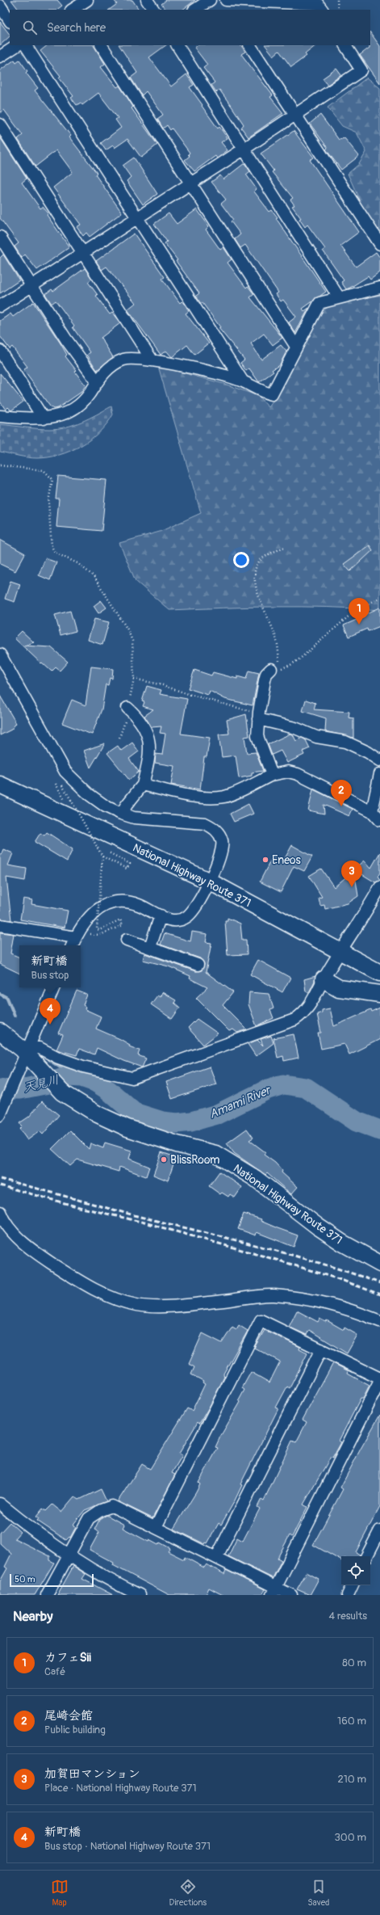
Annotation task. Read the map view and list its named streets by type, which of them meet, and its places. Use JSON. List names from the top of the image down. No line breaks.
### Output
{"streets":{"highway":["National Highway Route 371"]},"water":["天見川","Amami River"],"places":["Eneos","BlissRoom"],"scale_bar":"50 m","page":{"search":"Search here","pins":["1","2","3","4"],"popup":["新町橋","Bus stop"],"scale":"50 m","heading":["Nearby","4 results"],"list":[{"mark":"1","name":"カフェSii","note":"Café","value":"80 m"},{"mark":"2","name":"尾崎会館","note":"Public building","value":"160 m"},{"mark":"3","name":"加賀田マンション","note":"Place · National Highway Route 371","value":"210 m"},{"mark":"4","name":"新町橋","note":"Bus stop · National Highway Route 371","value":"300 m"}],"nav":["Map","Directions","Saved"]}}
